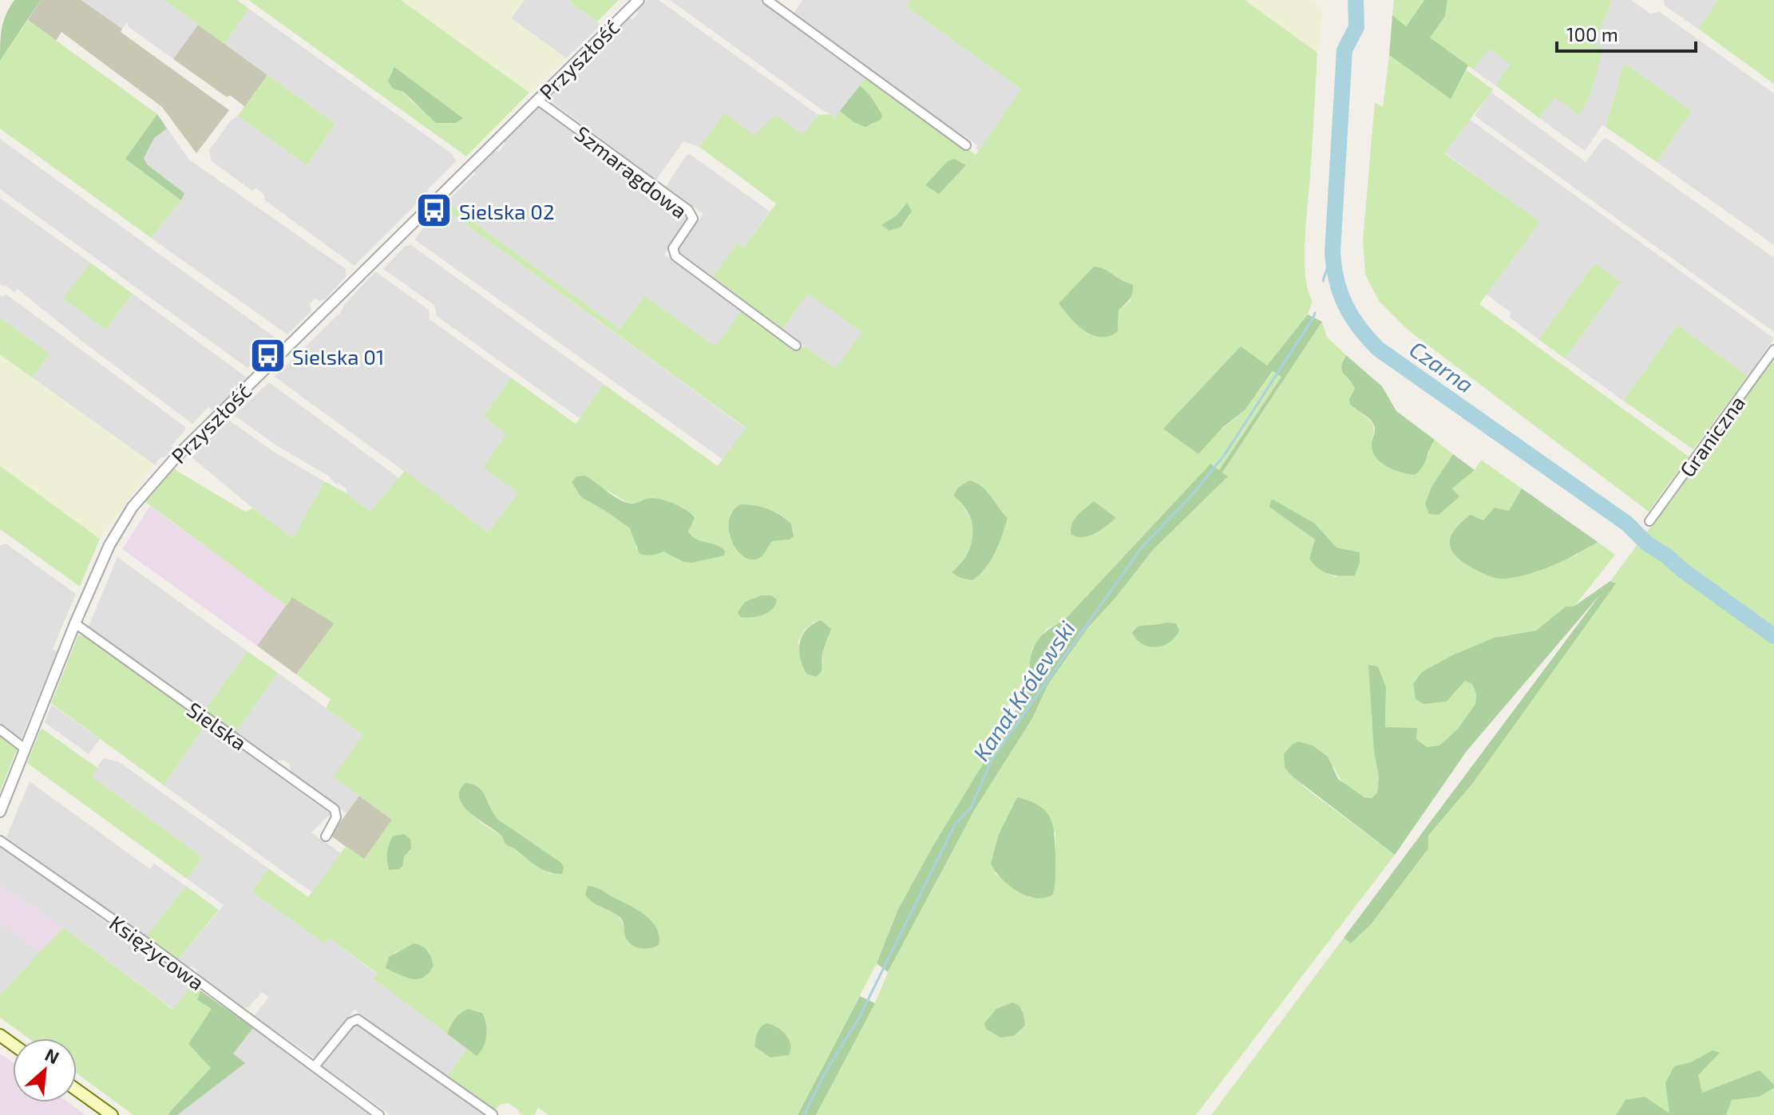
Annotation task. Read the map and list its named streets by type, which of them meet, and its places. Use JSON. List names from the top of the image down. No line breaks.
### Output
{"streets":{"street":["Przyszłość","Szmaragdowa","Graniczna","Sielska","Księżycowa"]},"crossings":[["Przyszłość","Szmaragdowa"],["Przyszłość","Sielska"]],"water":["Czarna","Kanał Królewski"],"places":{"bus stop":["Sielska 02","Sielska 01"]},"scale_bar":"100 m","north":"top right"}
